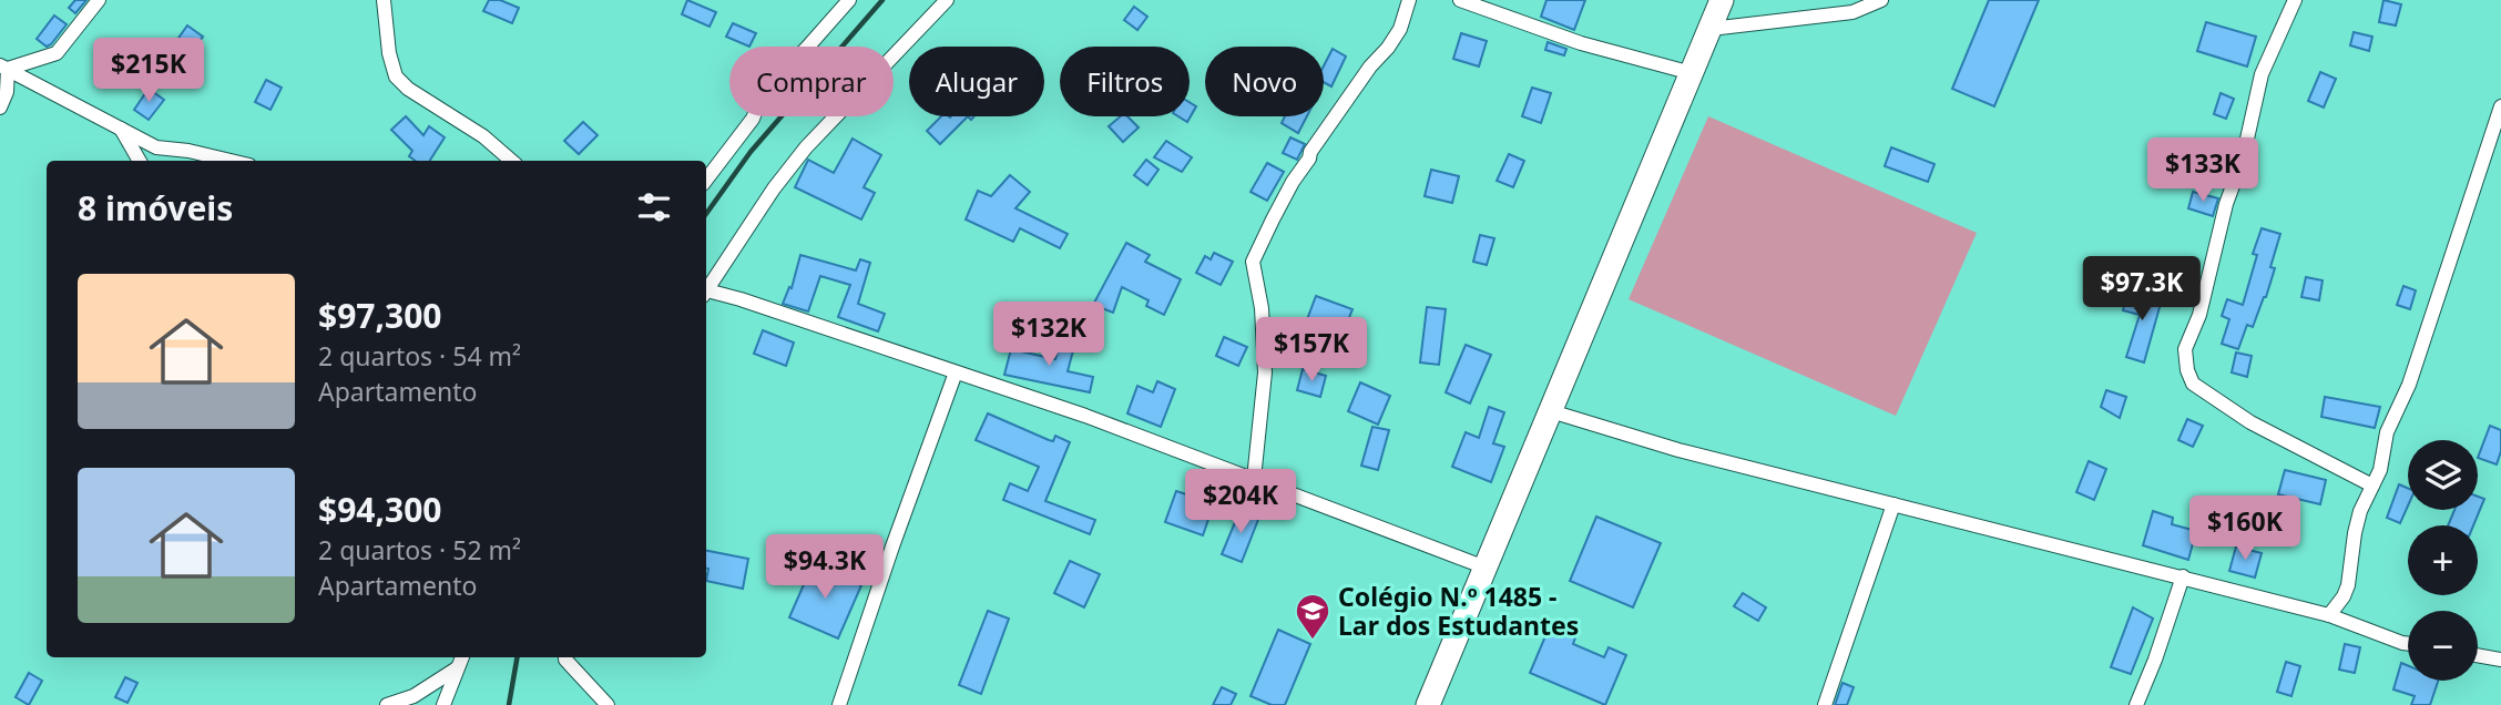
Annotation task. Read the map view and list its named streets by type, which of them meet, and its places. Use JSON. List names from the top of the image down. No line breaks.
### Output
{"places":{"school or university":["Colégio N.º 1485 - Lar dos Estudantes"]},"page":{"price":["$215K","$133K","$97.3K","$132K","$157K","$204K","$160K","$94.3K"],"chip":["Comprar","Alugar","Filtros","Novo"],"heading":"8 imóveis","list":[{"name":"$97,300","note":"2 quartos · 54 m² · Apartamento"},{"name":"$94,300","note":"2 quartos · 52 m² · Apartamento"}],"map_buttons":["+","−"]}}
